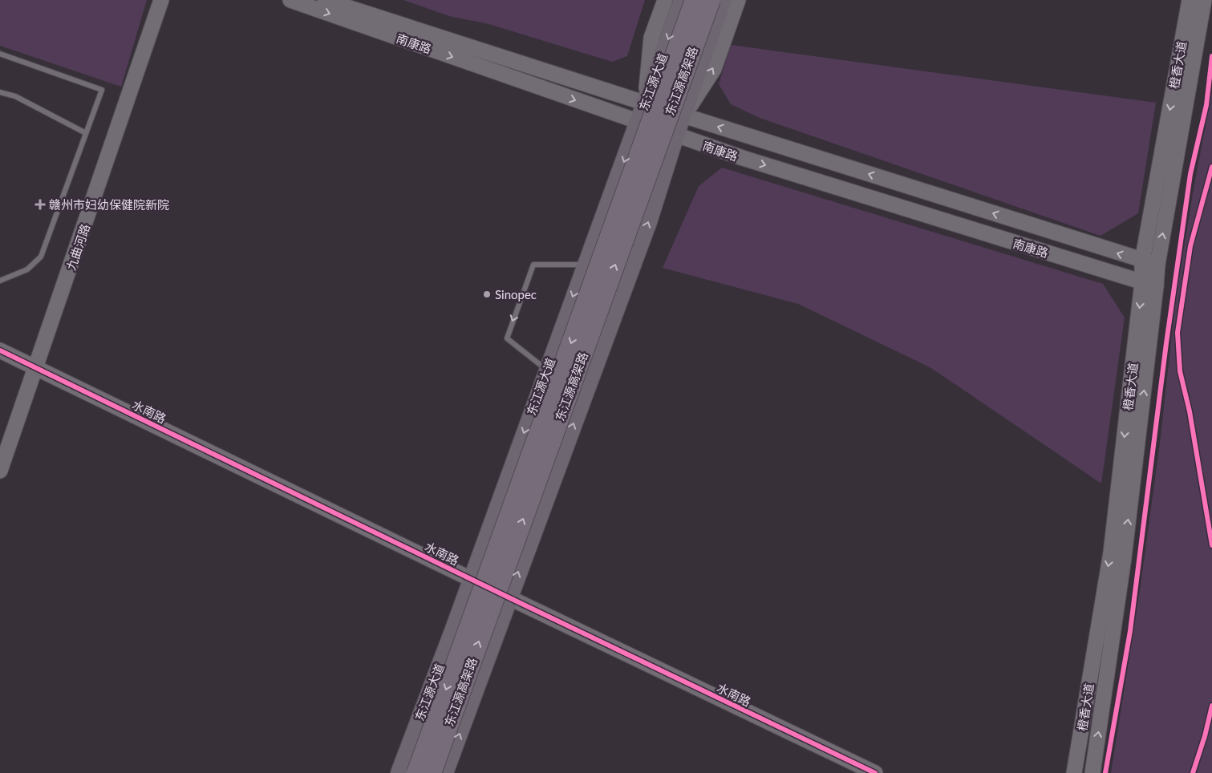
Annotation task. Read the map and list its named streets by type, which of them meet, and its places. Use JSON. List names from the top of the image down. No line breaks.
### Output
{"streets":{"highway":["东江源高架路"],"main road":["南康路","橙香大道","东江源大道","九曲河路","水南路"]},"crossings":[["南康路","橙香大道"],["南康路","东江源大道"],["东江源大道","水南路"],["九曲河路","水南路"]],"places":{"health":["赣州市妇幼保健院新院"],"other":["Sinopec"]}}
